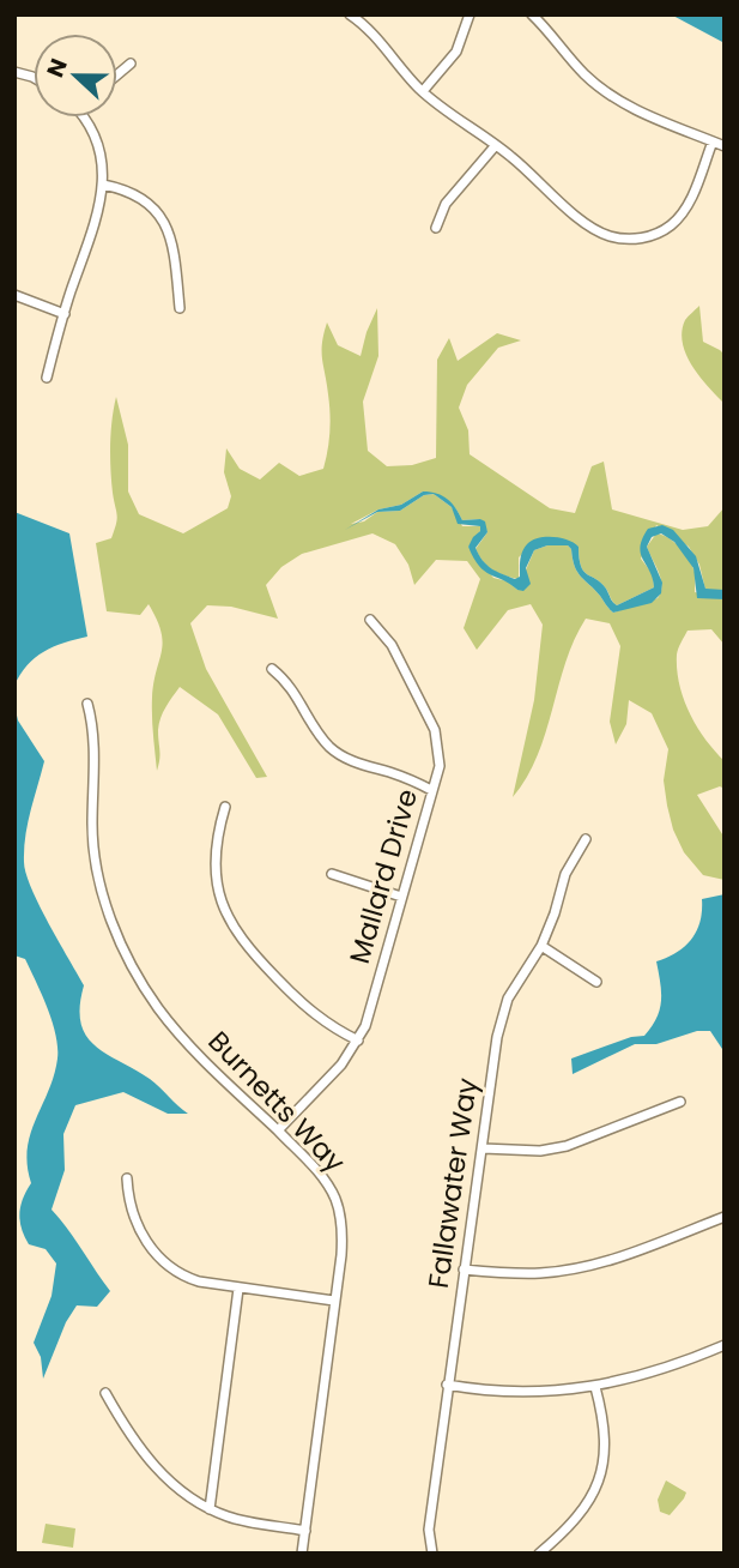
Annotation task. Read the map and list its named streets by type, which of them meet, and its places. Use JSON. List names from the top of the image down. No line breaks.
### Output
{"streets":{"street":["Mallard Drive","Burnetts Way","Fallawater Way"]},"crossings":[["Mallard Drive","Burnetts Way"]],"north":"left"}
